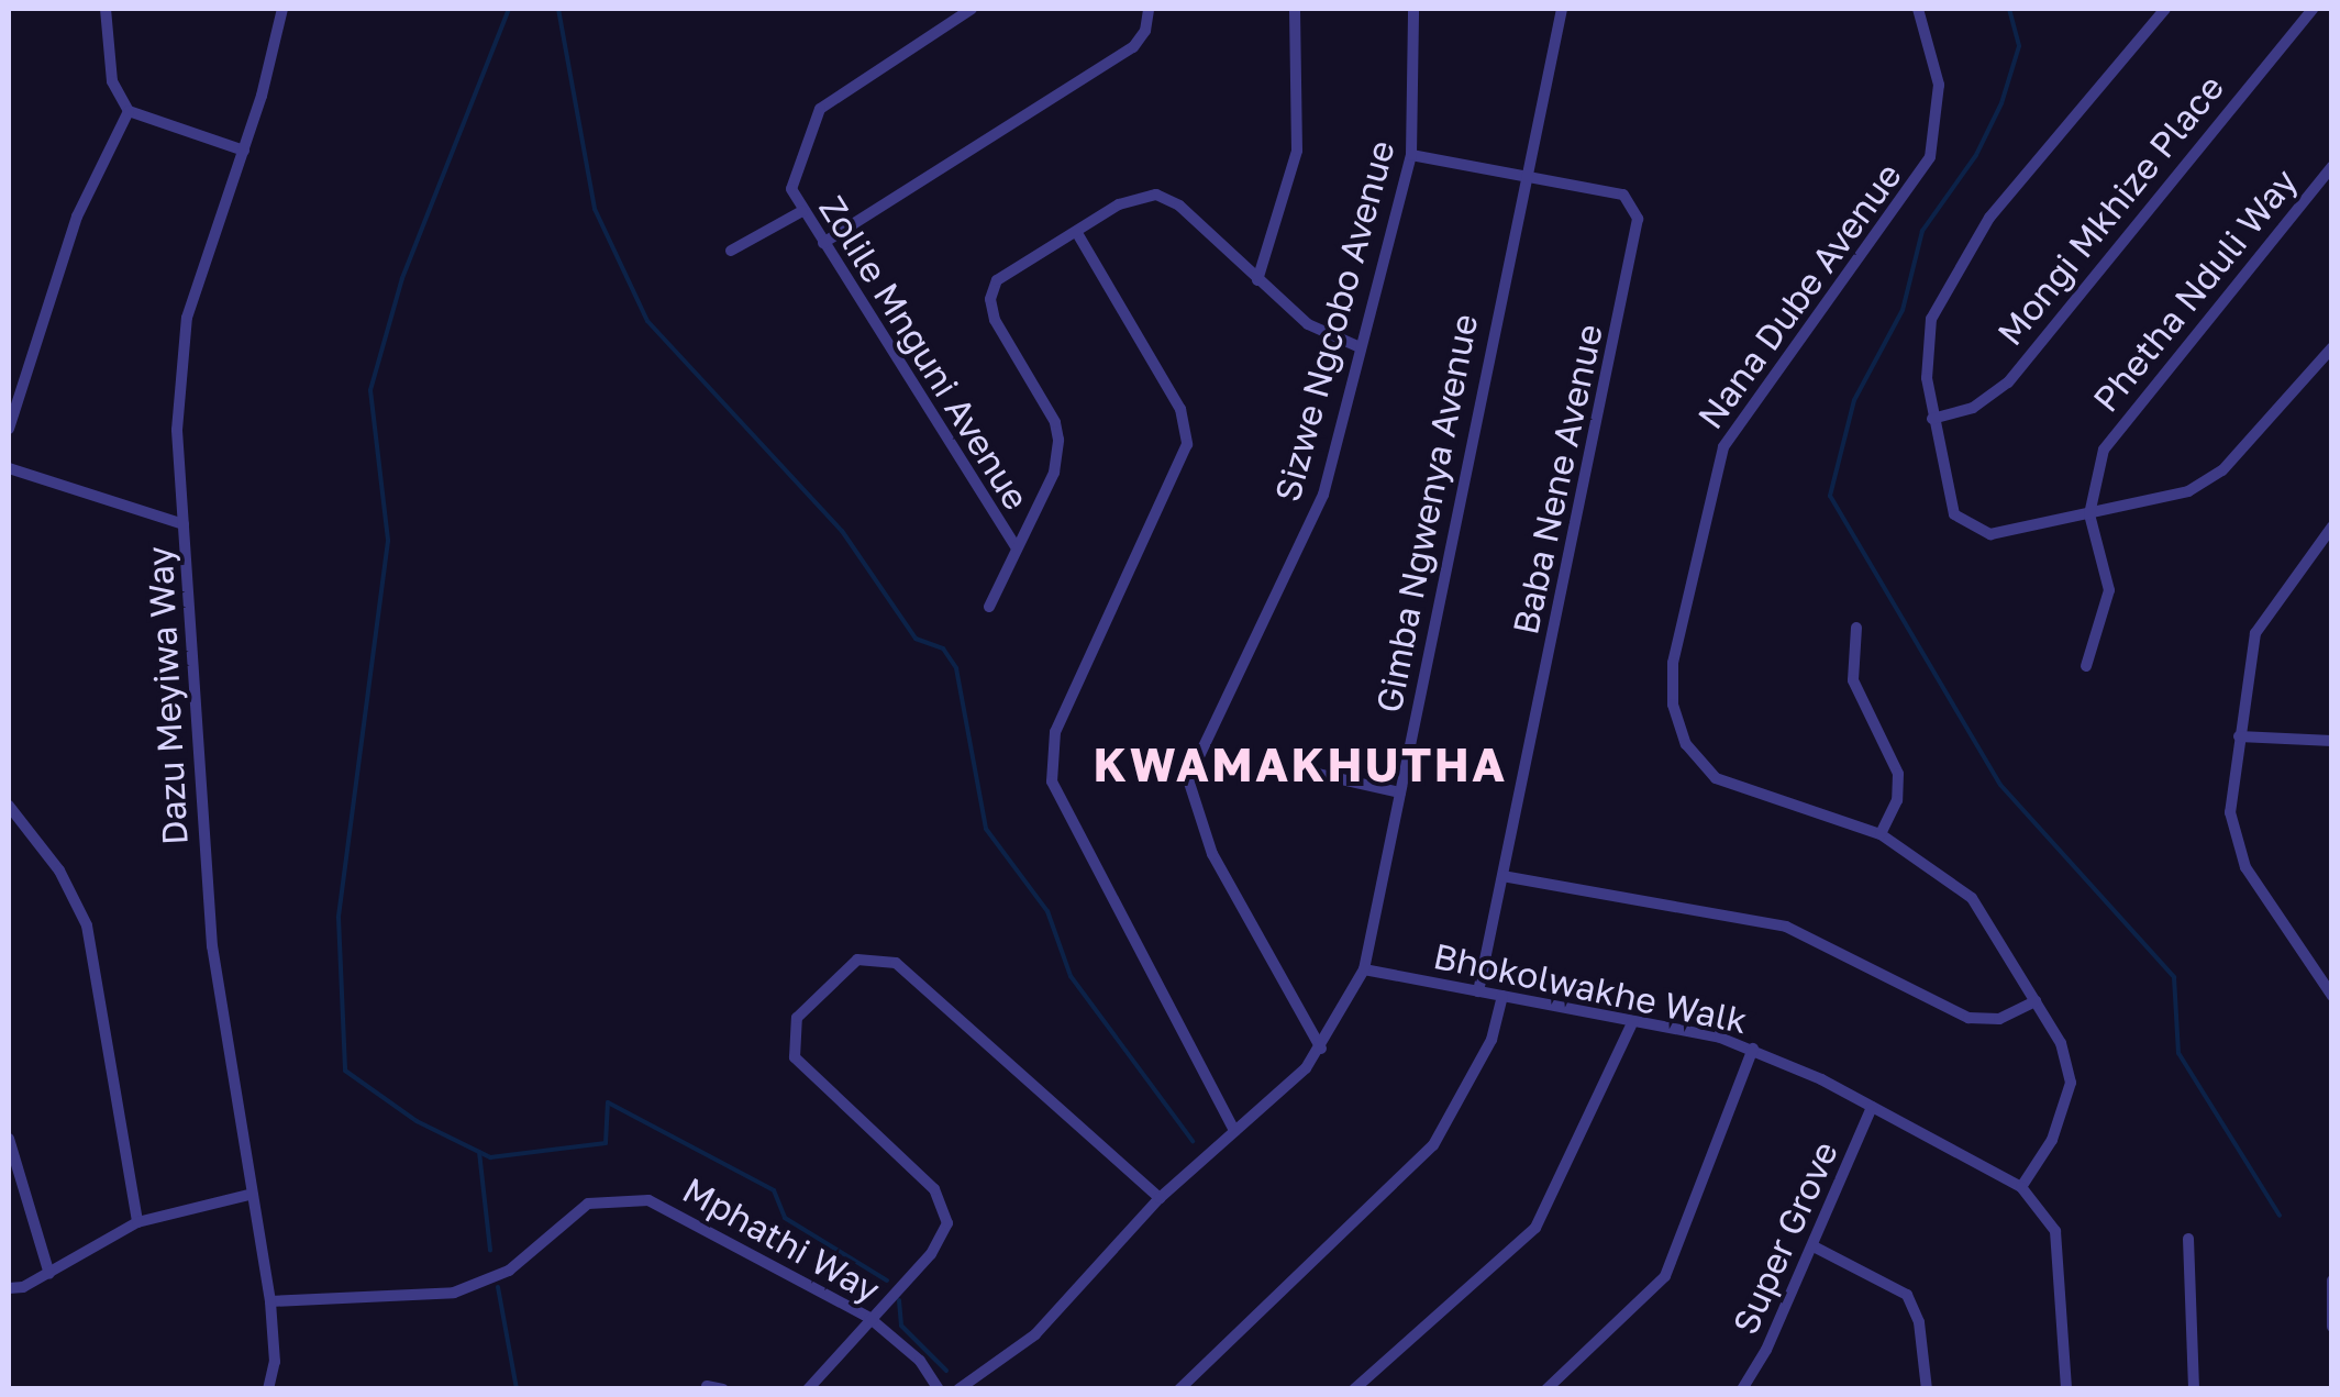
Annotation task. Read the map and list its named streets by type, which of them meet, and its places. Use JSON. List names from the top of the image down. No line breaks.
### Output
{"streets":{"street":["Mongi Mkhize Place","Phetha Nduli Way","Nana Dube Avenue","Sizwe Ngcobo Avenue","Zolile Mnguni Avenue","Baba Nene Avenue","Gimba Ngwenya Avenue","Dazu Meyiwa Way","Bhokolwakhe Walk","Super Grove","Mphathi Way"]},"crossings":[["Nana Dube Avenue","Bhokolwakhe Walk"],["Sizwe Ngcobo Avenue","Baba Nene Avenue"],["Sizwe Ngcobo Avenue","Gimba Ngwenya Avenue"],["Baba Nene Avenue","Gimba Ngwenya Avenue"],["Baba Nene Avenue","Bhokolwakhe Walk"],["Gimba Ngwenya Avenue","Bhokolwakhe Walk"],["Dazu Meyiwa Way","Mphathi Way"],["Bhokolwakhe Walk","Super Grove"]],"districts":["KWAMAKHUTHA"]}
